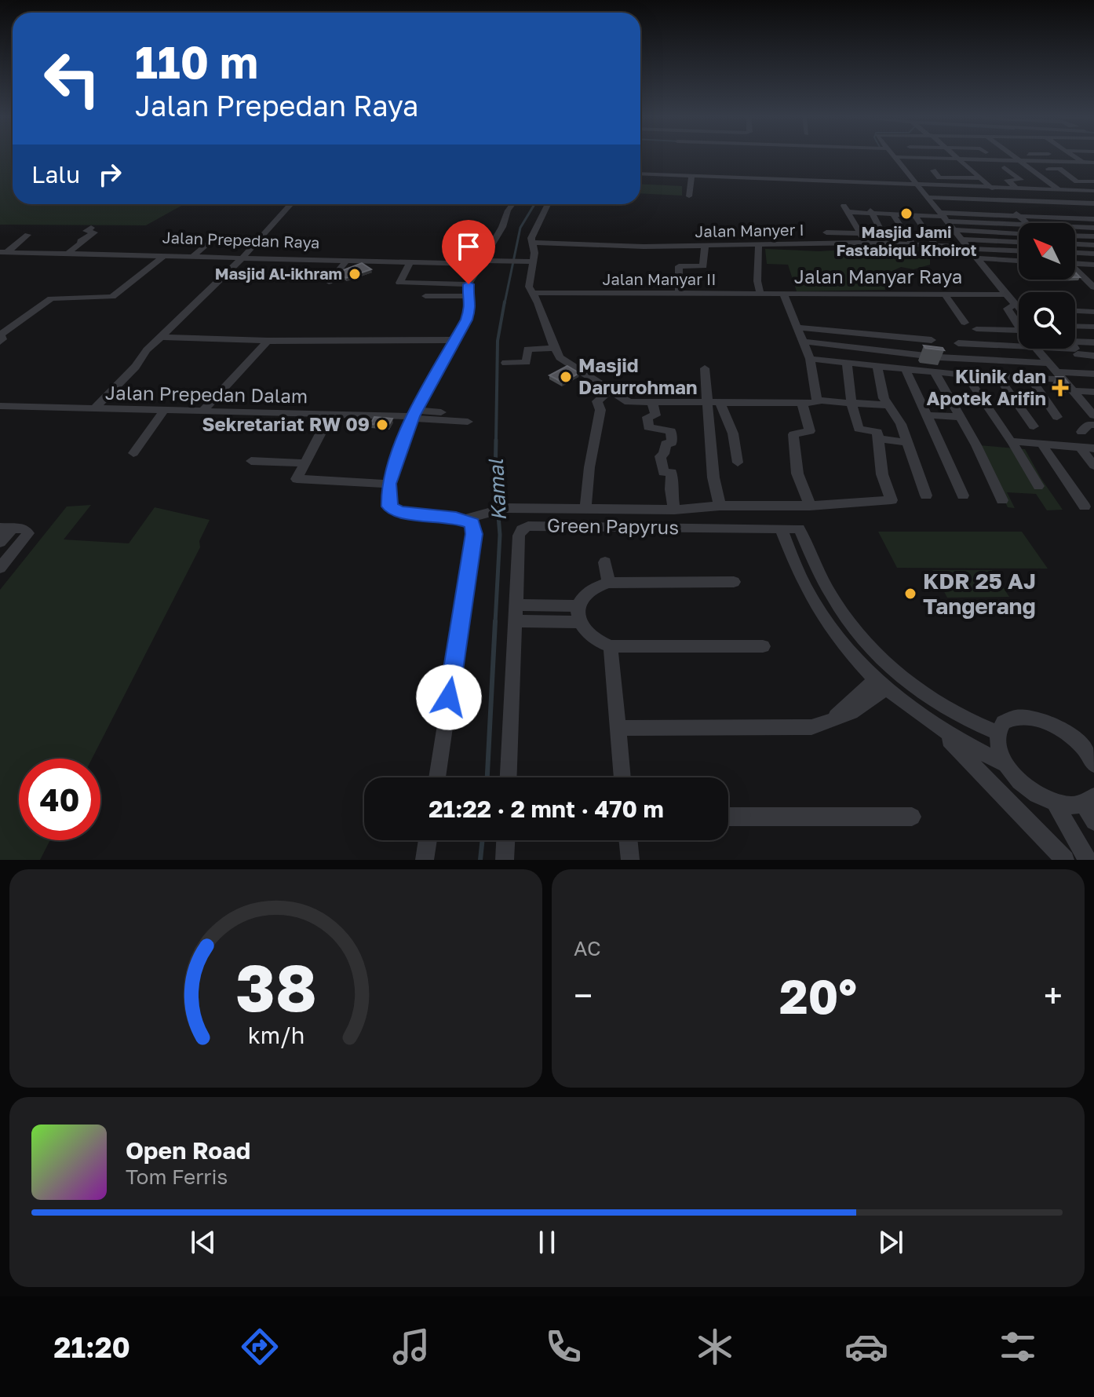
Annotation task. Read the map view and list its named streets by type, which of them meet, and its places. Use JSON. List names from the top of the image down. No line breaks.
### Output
{"streets":{"street":["Jalan Manyer I","Jalan Prepedan Raya","Jalan Manyar Raya","Jalan Manyar II","Jalan Prepedan Dalam","Green Papyrus"]},"crossings":[["Jalan Manyar Raya","Jalan Manyar II"]],"water":["Kamal"],"places":{"other":["Masjid Jami Fastabiqul Khoirot","Masjid Al-ikhram","Masjid Darurrohman","Sekretariat RW 09","KDR 25 AJ Tangerang"],"health":["Klinik dan Apotek Arifin"]},"north":"top left","page":{"turn":["110 m","Jalan Prepedan Raya"],"then":"Lalu","limit":"40","trip":"21:22 · 2 mnt · 470 m","tile":"AC","heat":["−","20°","+"],"song":["Open Road","Tom Ferris"],"tabs":"21:20","gauge":["38","km/h"]}}
